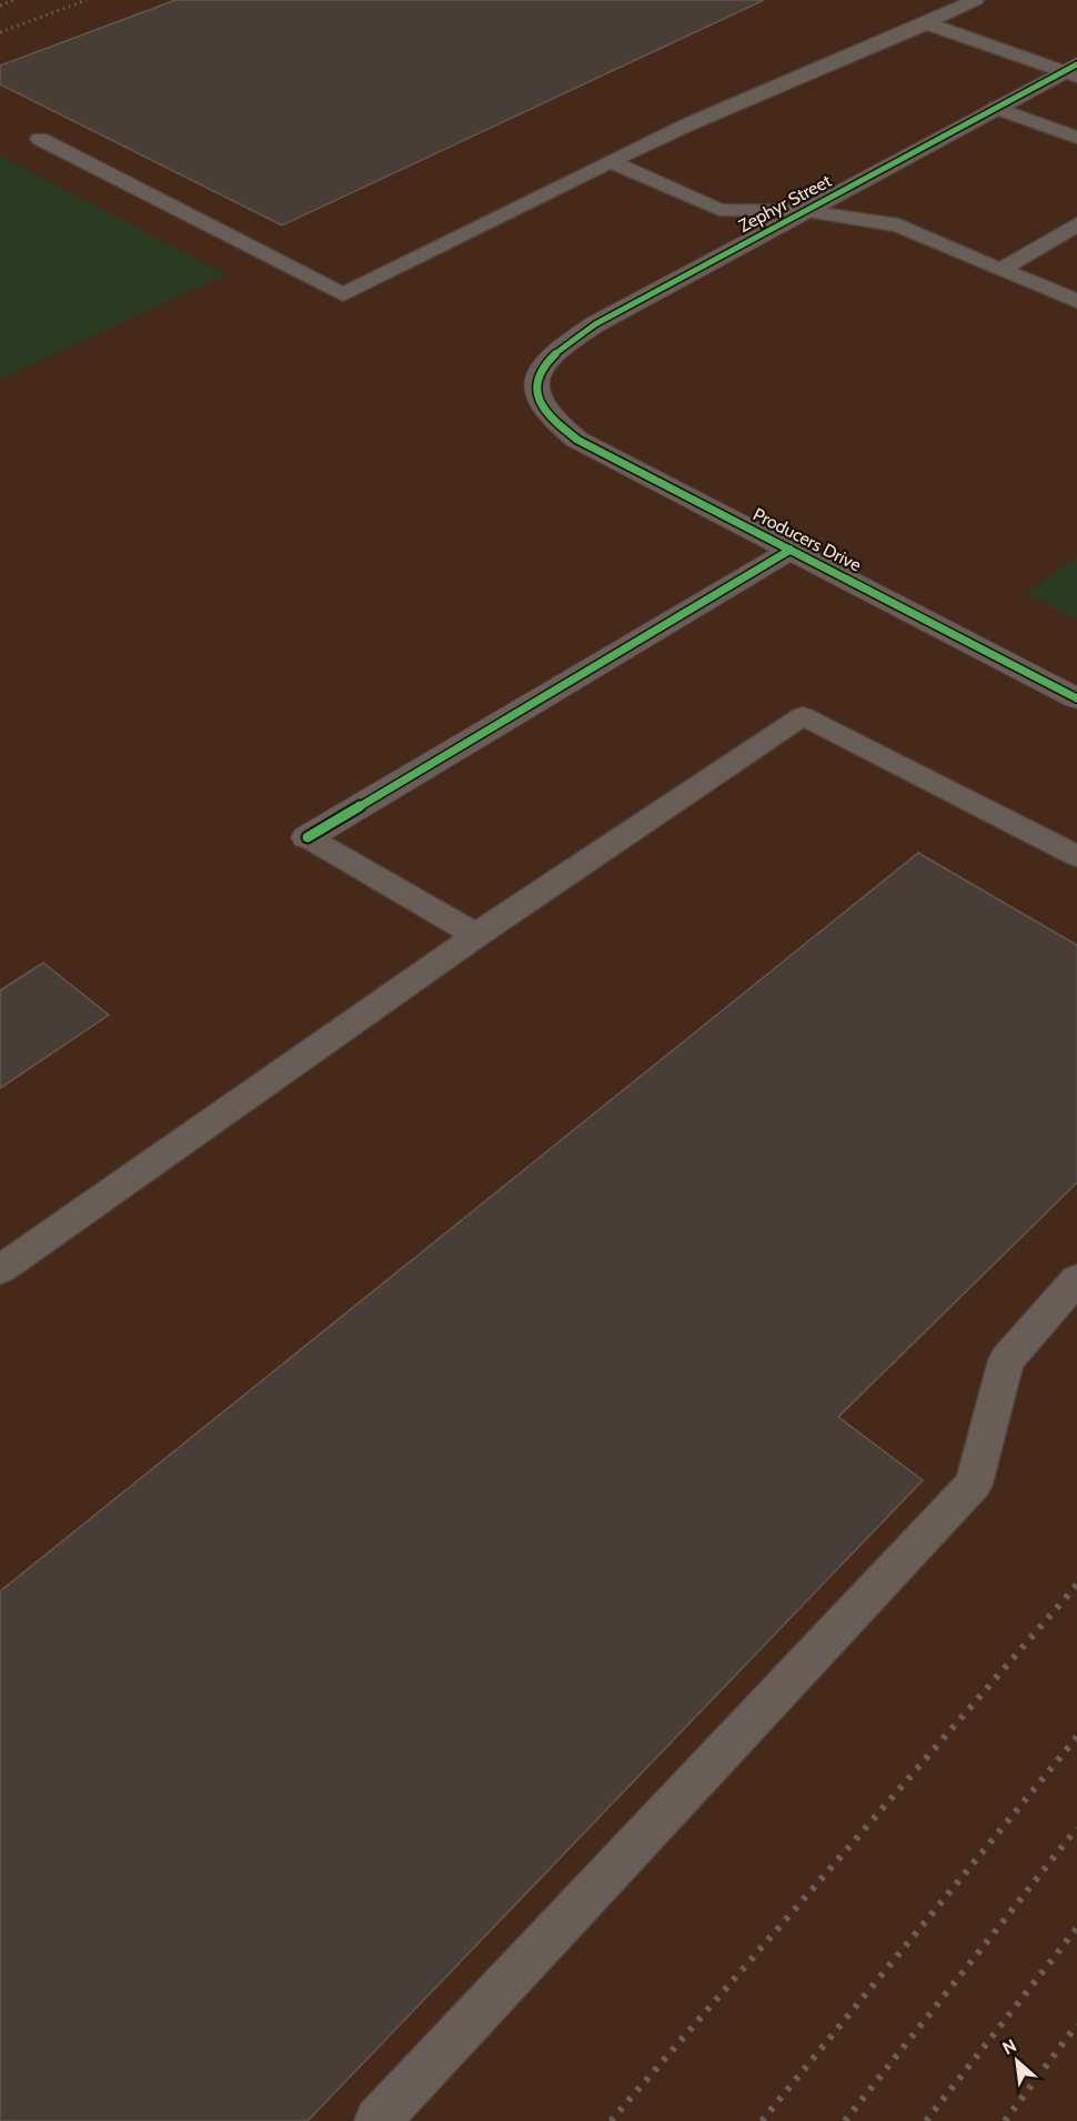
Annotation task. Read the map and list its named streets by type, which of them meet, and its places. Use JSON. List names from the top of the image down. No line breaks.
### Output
{"streets":{"street":["Zephyr Street","Producers Drive"]},"crossings":[["Zephyr Street","Producers Drive"]],"north":"top left"}
